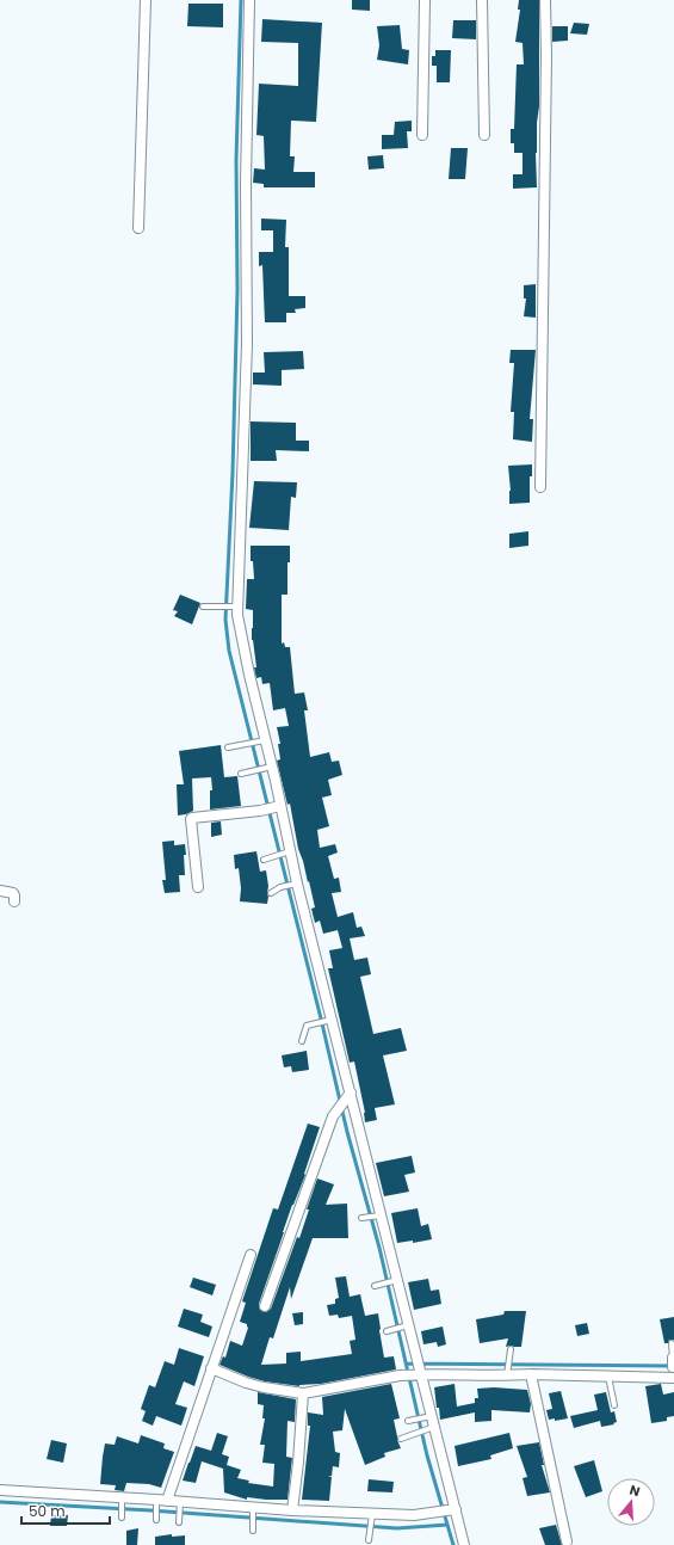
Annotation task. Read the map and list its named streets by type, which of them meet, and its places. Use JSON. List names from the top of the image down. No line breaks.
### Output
{"scale_bar":"50 m","north":"top"}
